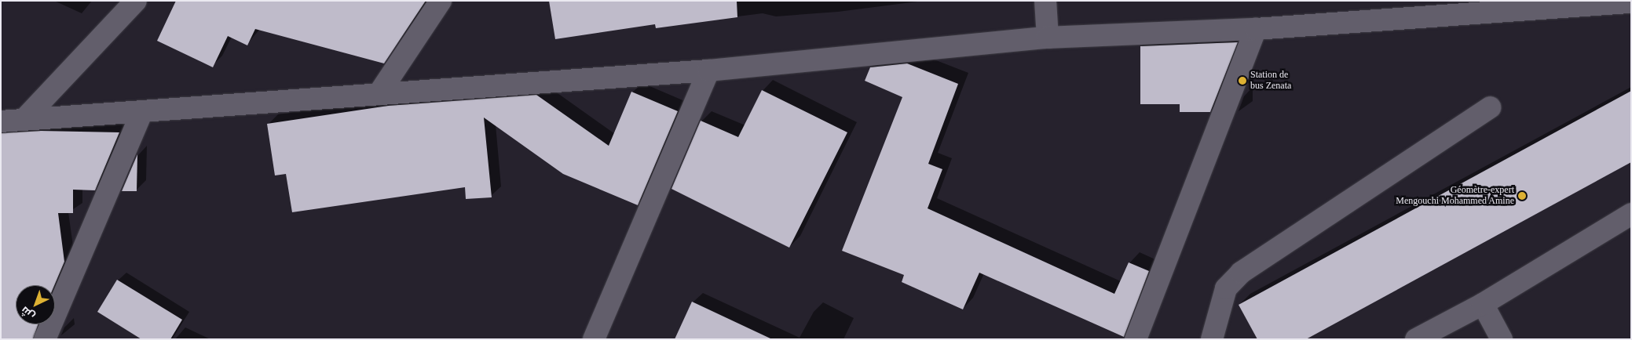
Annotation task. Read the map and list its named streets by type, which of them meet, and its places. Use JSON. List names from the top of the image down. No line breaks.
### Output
{"places":["Station de bus Zenata","Géomètre-expert Mengouchi Mohammed Amine"],"north":"bottom left"}
